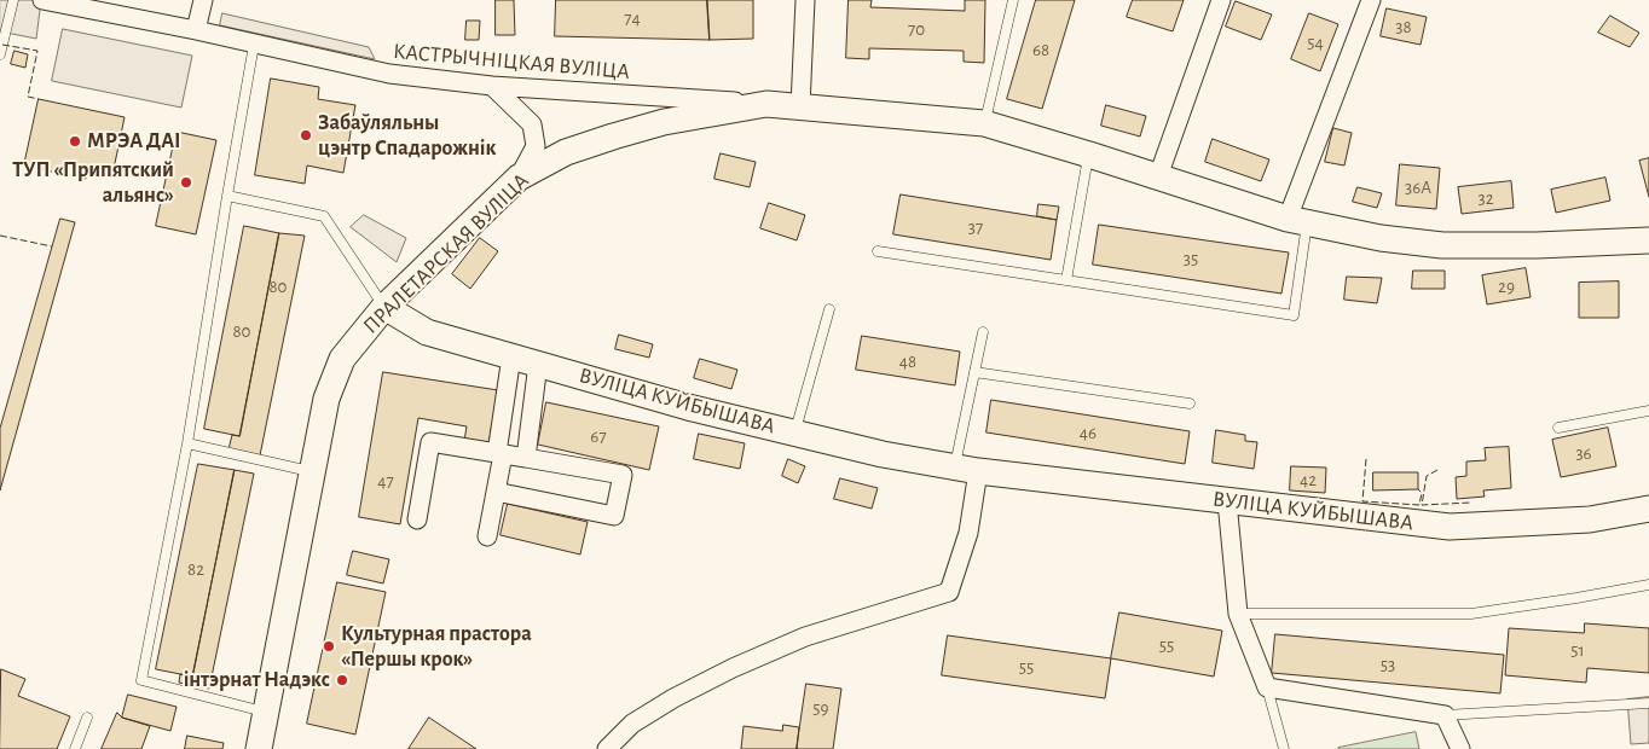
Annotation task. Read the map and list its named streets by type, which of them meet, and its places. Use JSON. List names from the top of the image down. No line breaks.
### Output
{"streets":{"main road":["ПРАЛЕТАРСКАЯ ВУЛІЦА","ВУЛІЦА КУЙБЫШАВА"],"street":["КАСТРЫЧНІЦКАЯ ВУЛІЦА"]},"crossings":[["КАСТРЫЧНІЦКАЯ ВУЛІЦА","ПРАЛЕТАРСКАЯ ВУЛІЦА"],["ПРАЛЕТАРСКАЯ ВУЛІЦА","ВУЛІЦА КУЙБЫШАВА"]],"places":["Забаўляльны цэнтр Спадарожнік","МРЭА ДАІ","ТУП «Припятский альянс»","Культурная прастора «Першы крок»","інтэрнат Надэкс"],"house_numbers":["74","38","70","54","68","36А","32","37","35","80","29","80","48","46","67","36","42","47","82","55","51","53","55","59"]}
